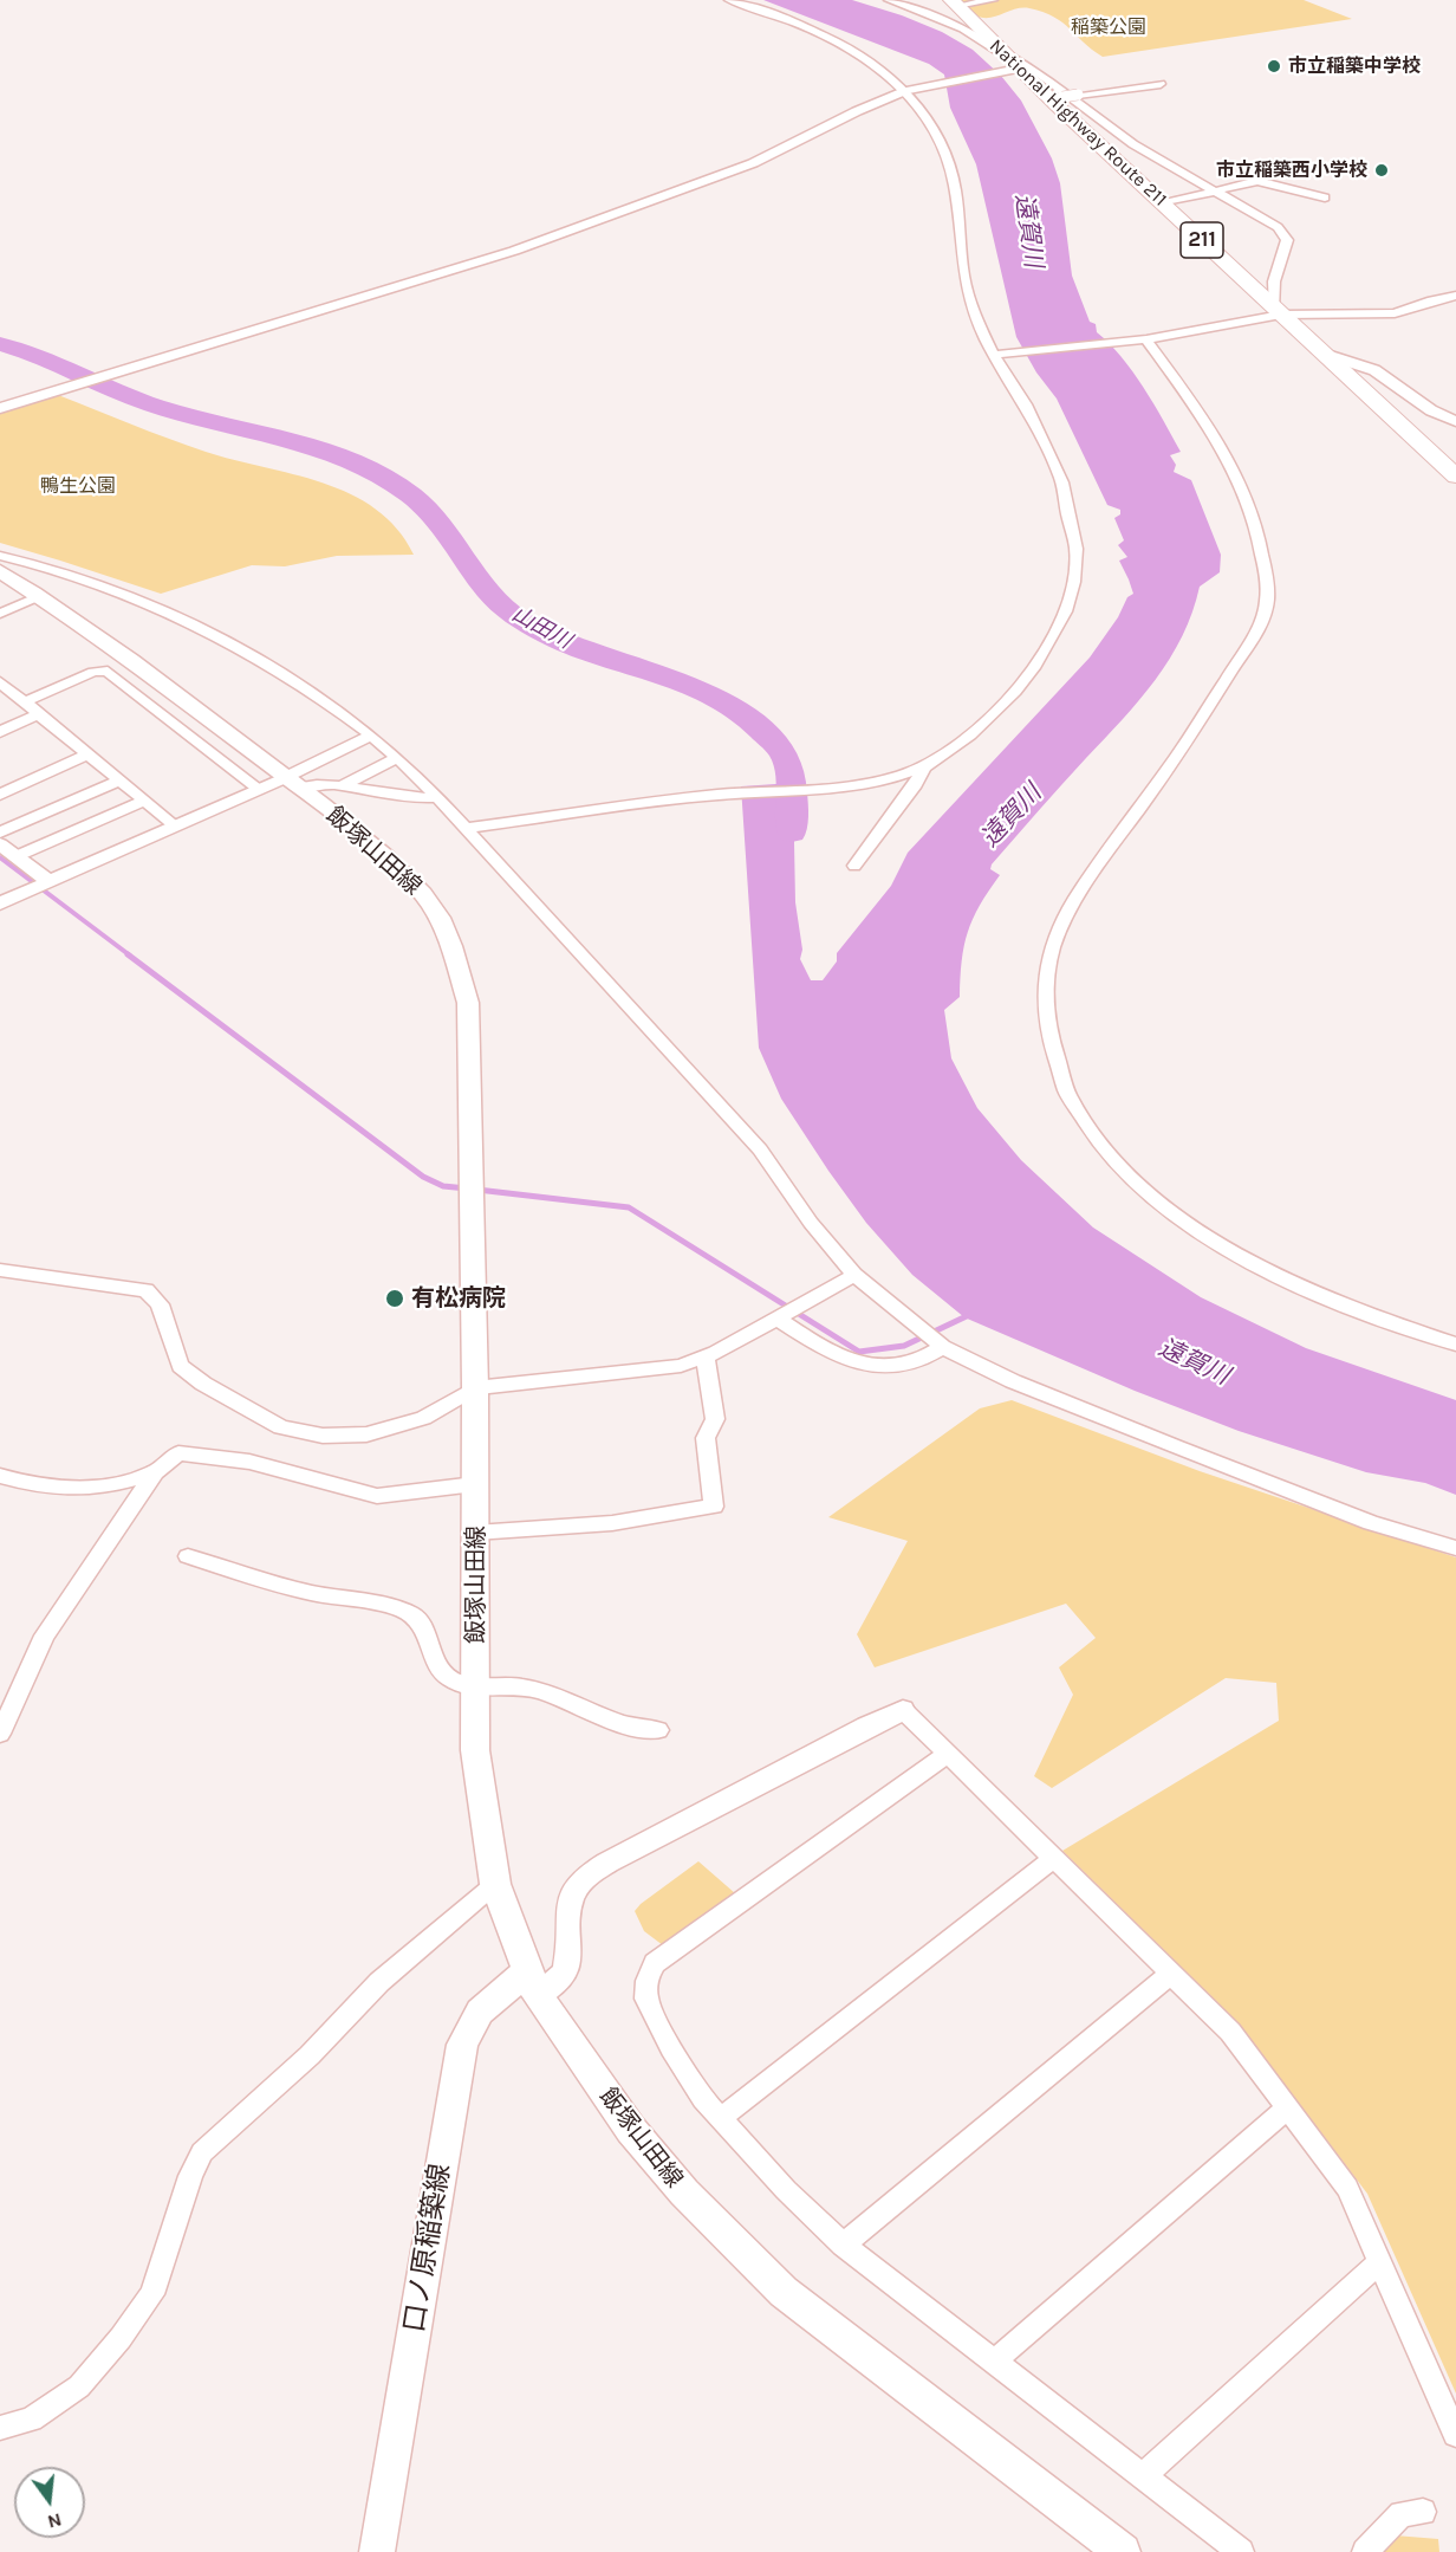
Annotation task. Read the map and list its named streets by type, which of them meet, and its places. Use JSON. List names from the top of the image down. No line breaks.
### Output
{"streets":{"highway":["National Highway Route 211","211"],"main road":["飯塚山田線","口ノ原稲築線"]},"crossings":[["飯塚山田線","口ノ原稲築線"]],"water":["遠賀川","山田川"],"parks":["稲築公園","鴨生公園"],"places":["市立稲築中学校","市立稲築西小学校","有松病院"],"north":"bottom"}
